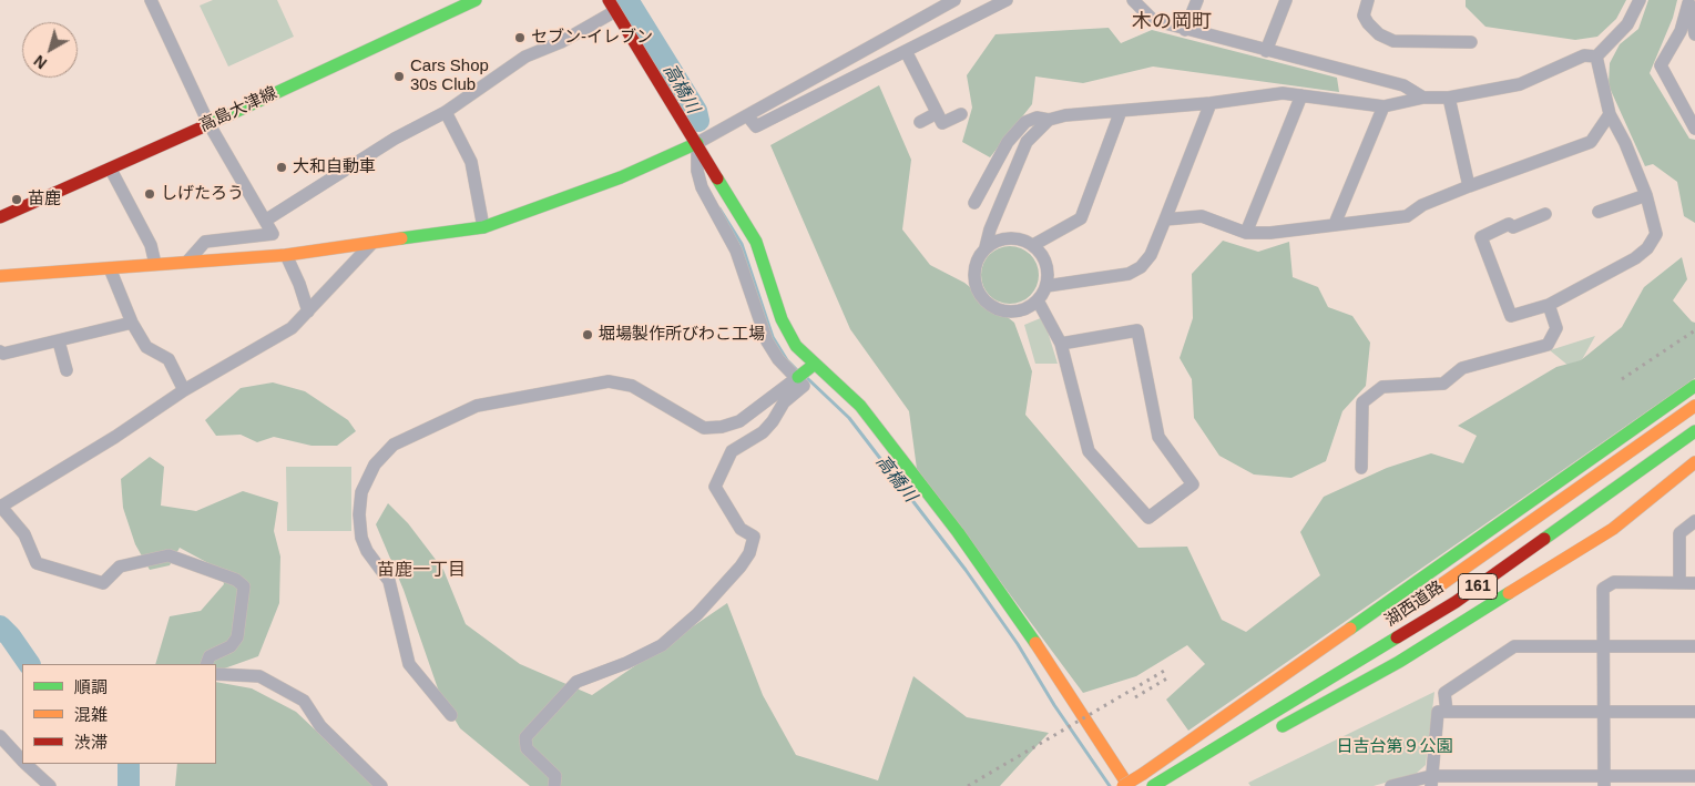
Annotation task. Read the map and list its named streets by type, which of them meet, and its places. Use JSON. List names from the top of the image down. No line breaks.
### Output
{"streets":{"main road":["高島大津線","161","湖西道路"]},"districts":["木の岡町","苗鹿一丁目"],"water":["高橋川"],"parks":["日吉台第９公園"],"places":["セブン-イレブン","Cars Shop 30s Club","大和自動車","しげたろう","苗鹿","堀場製作所びわこ工場"],"legend":["順調","混雑","渋滞"],"north":"bottom left"}
